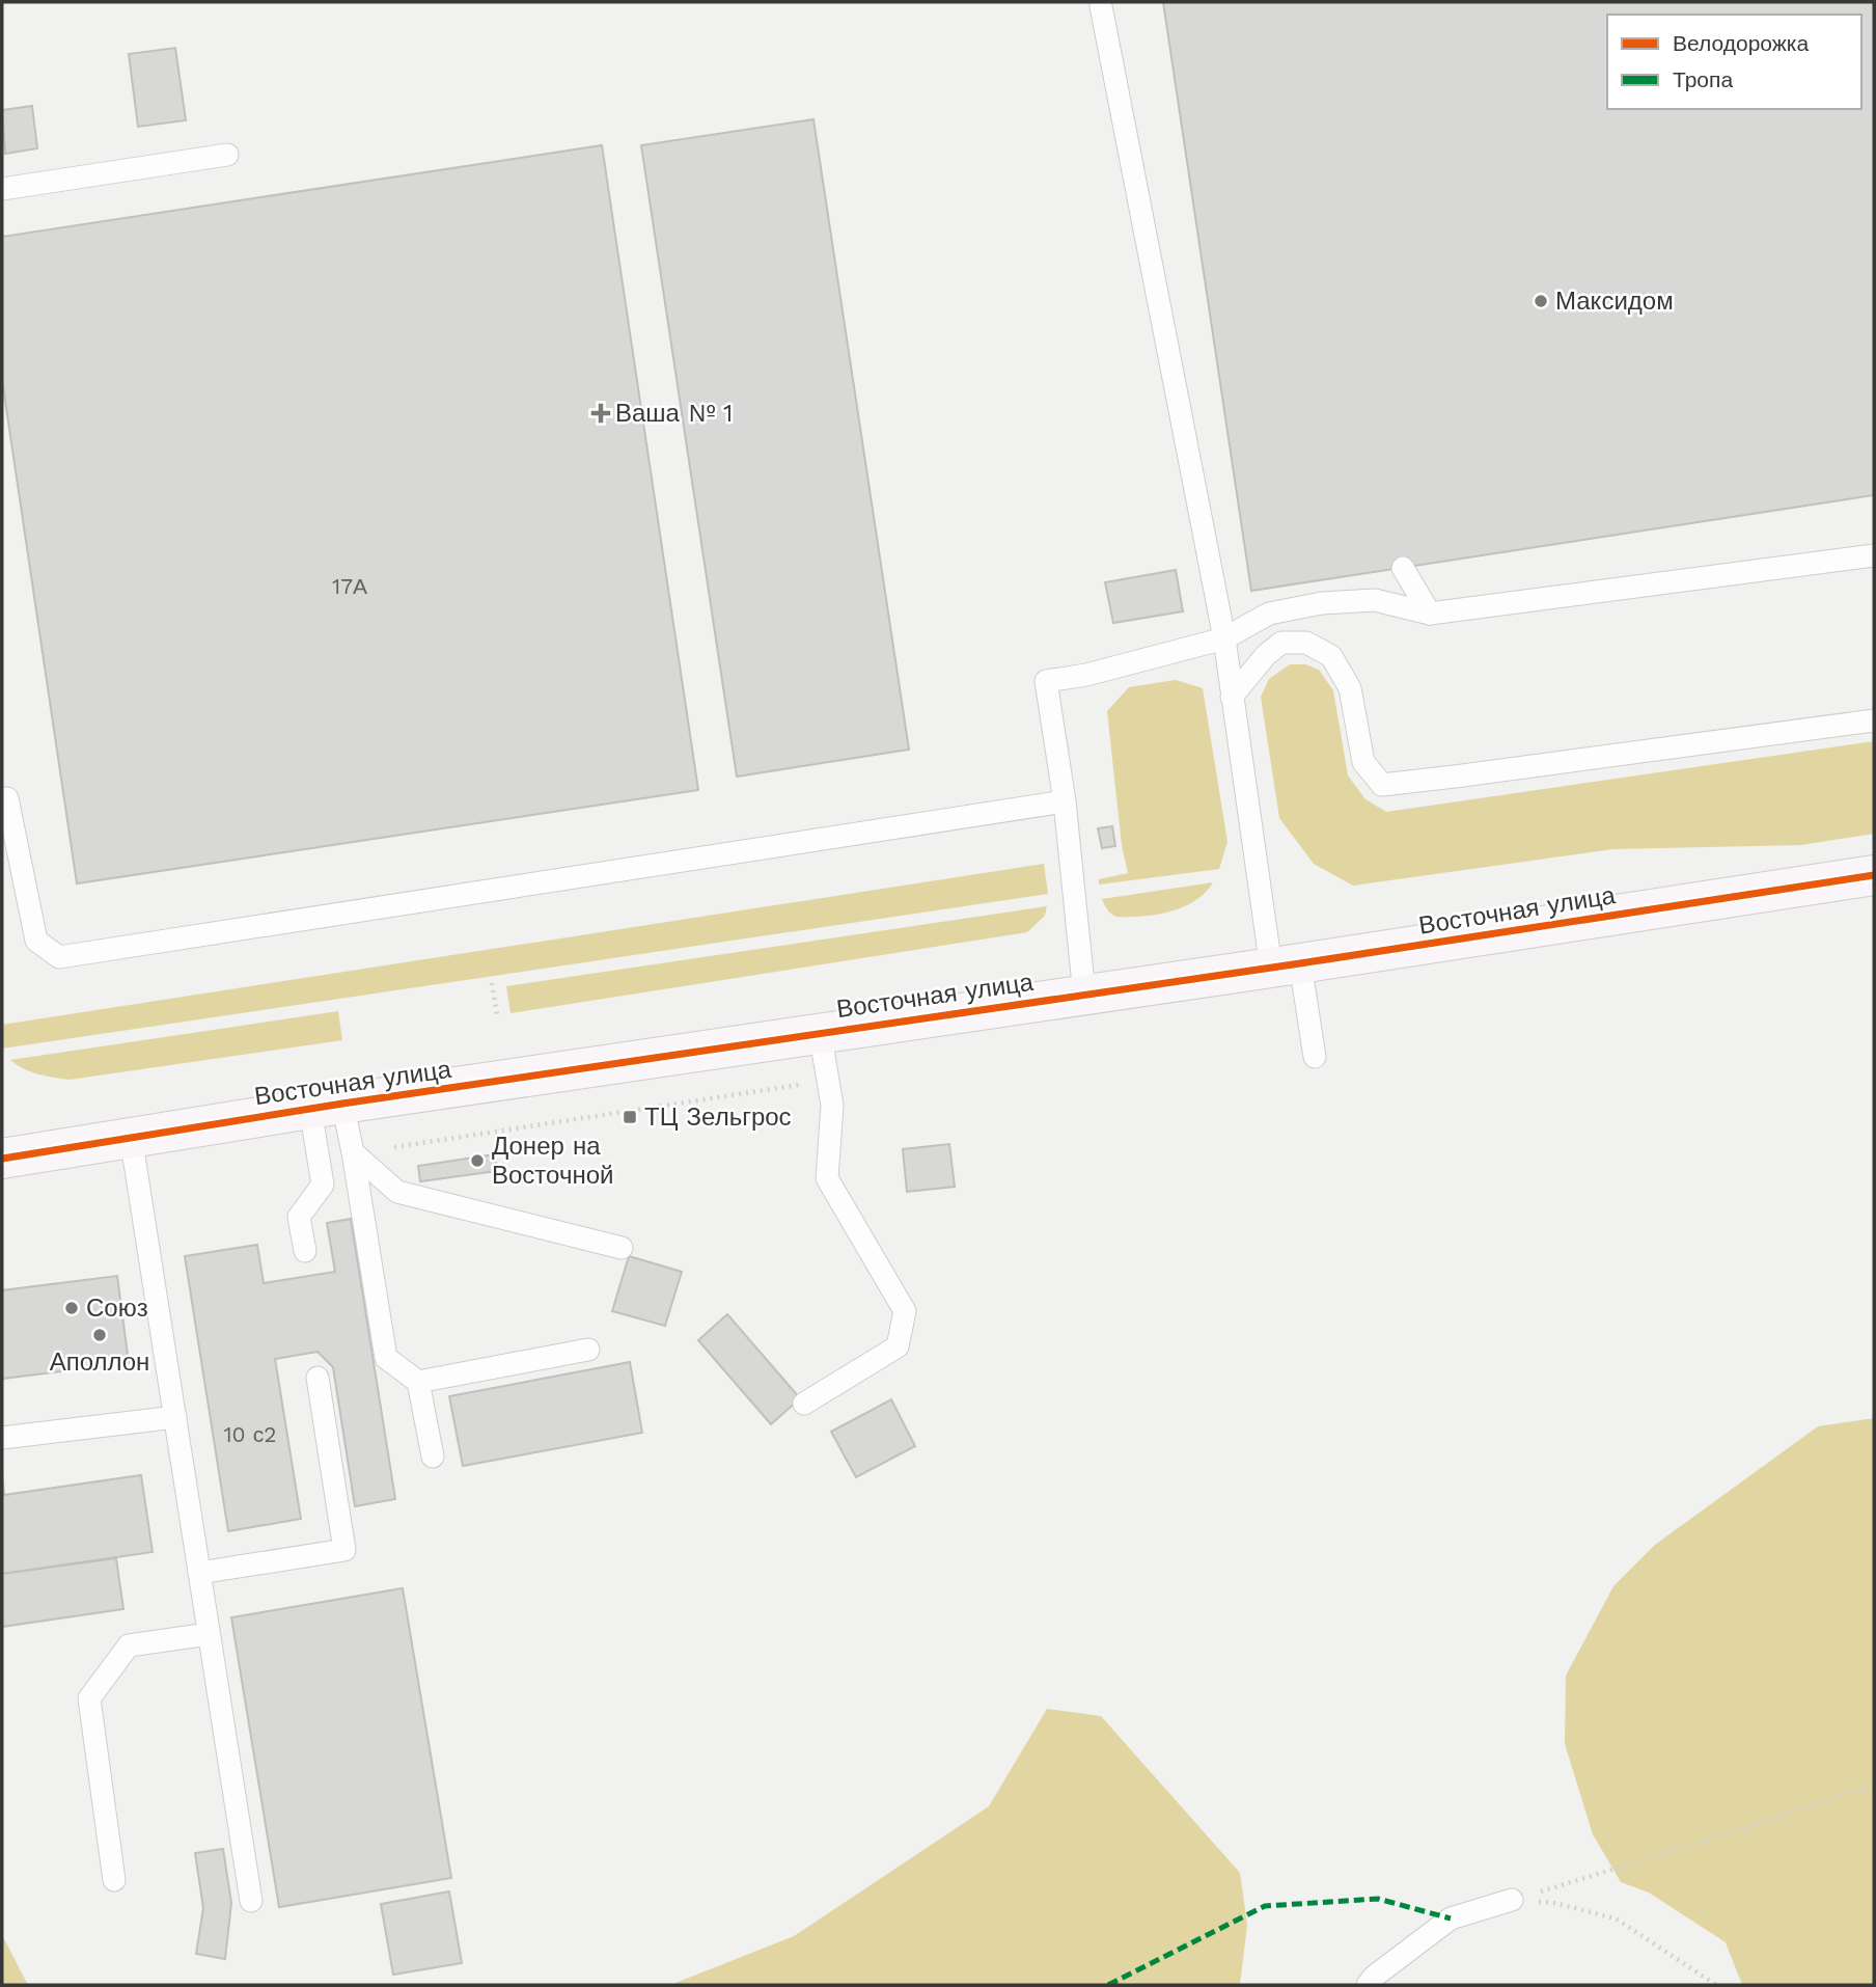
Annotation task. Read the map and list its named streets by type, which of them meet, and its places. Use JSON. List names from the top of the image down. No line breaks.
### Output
{"streets":{"street":["Восточная улица"]},"places":{"other":["Максидом","Донер на Восточной","Союз","Аполлон"],"health":["Ваша № 1"],"transit":["ТЦ Зельгрос"]},"house_numbers":["17А","10 с2"],"legend":["Велодорожка","Тропа"]}
